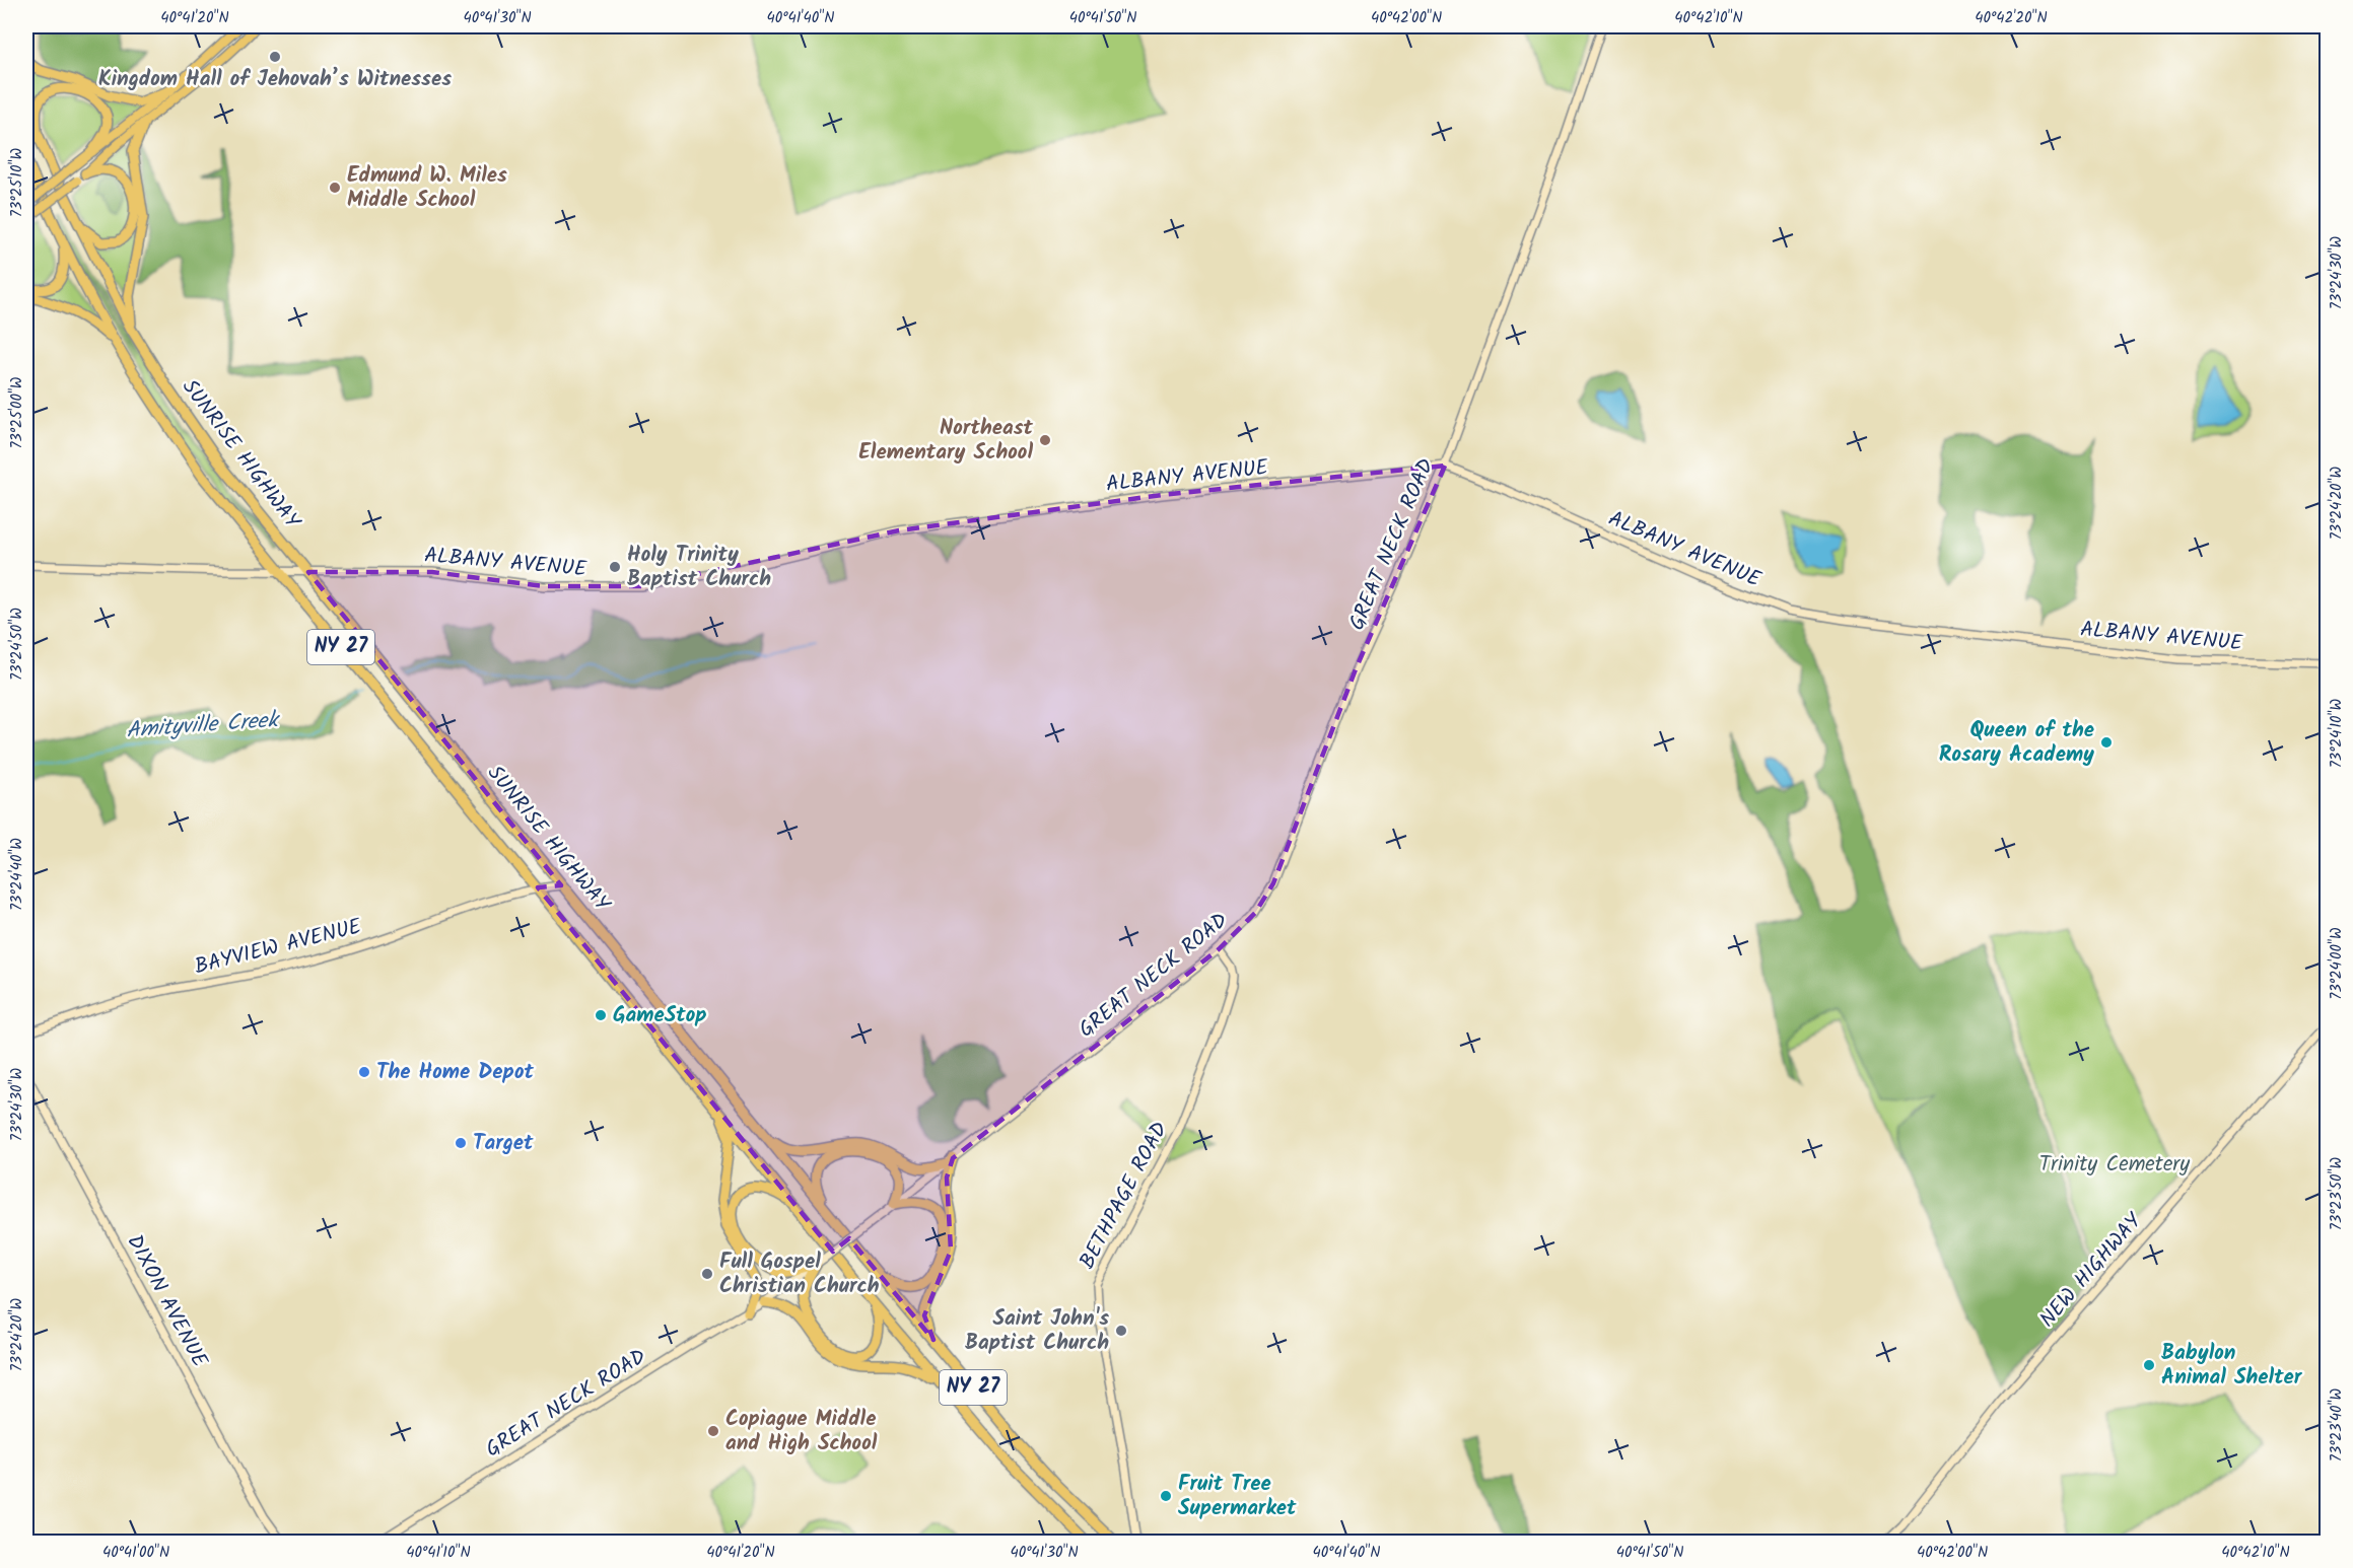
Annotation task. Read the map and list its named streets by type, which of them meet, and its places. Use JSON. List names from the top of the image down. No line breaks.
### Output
{"streets":{"highway":["SUNRISE HIGHWAY","NY 27"],"street":["ALBANY AVENUE","GREAT NECK ROAD","BAYVIEW AVENUE","BETHPAGE ROAD","NEW HIGHWAY","DIXON AVENUE"]},"crossings":[["SUNRISE HIGHWAY","ALBANY AVENUE"],["SUNRISE HIGHWAY","BAYVIEW AVENUE"],["ALBANY AVENUE","GREAT NECK ROAD"],["GREAT NECK ROAD","BETHPAGE ROAD"]],"water":["Amityville Creek"],"parks":["Trinity Cemetery"],"places":["Kingdom Hall of Jehovah’s Witnesses","Edmund W. Miles Middle School","Northeast Elementary School","Holy Trinity Baptist Church","Queen of the Rosary Academy","GameStop","The Home Depot","Target","Full Gospel Christian Church","Saint John's Baptist Church","Babylon Animal Shelter","Copiague Middle and High School","Fruit Tree Supermarket"],"coordinates":["40°41'20\"N","40°41'30\"N","40°41'40\"N","40°41'50\"N","40°42'00\"N","40°42'10\"N","40°42'20\"N","73°25'10\"W","73°24'30\"W","73°25'00\"W","73°24'20\"W","73°24'50\"W","73°24'10\"W","73°24'40\"W","73°24'00\"W","73°23'50\"W","73°23'40\"W","40°41'00\"N","40°41'10\"N"]}
